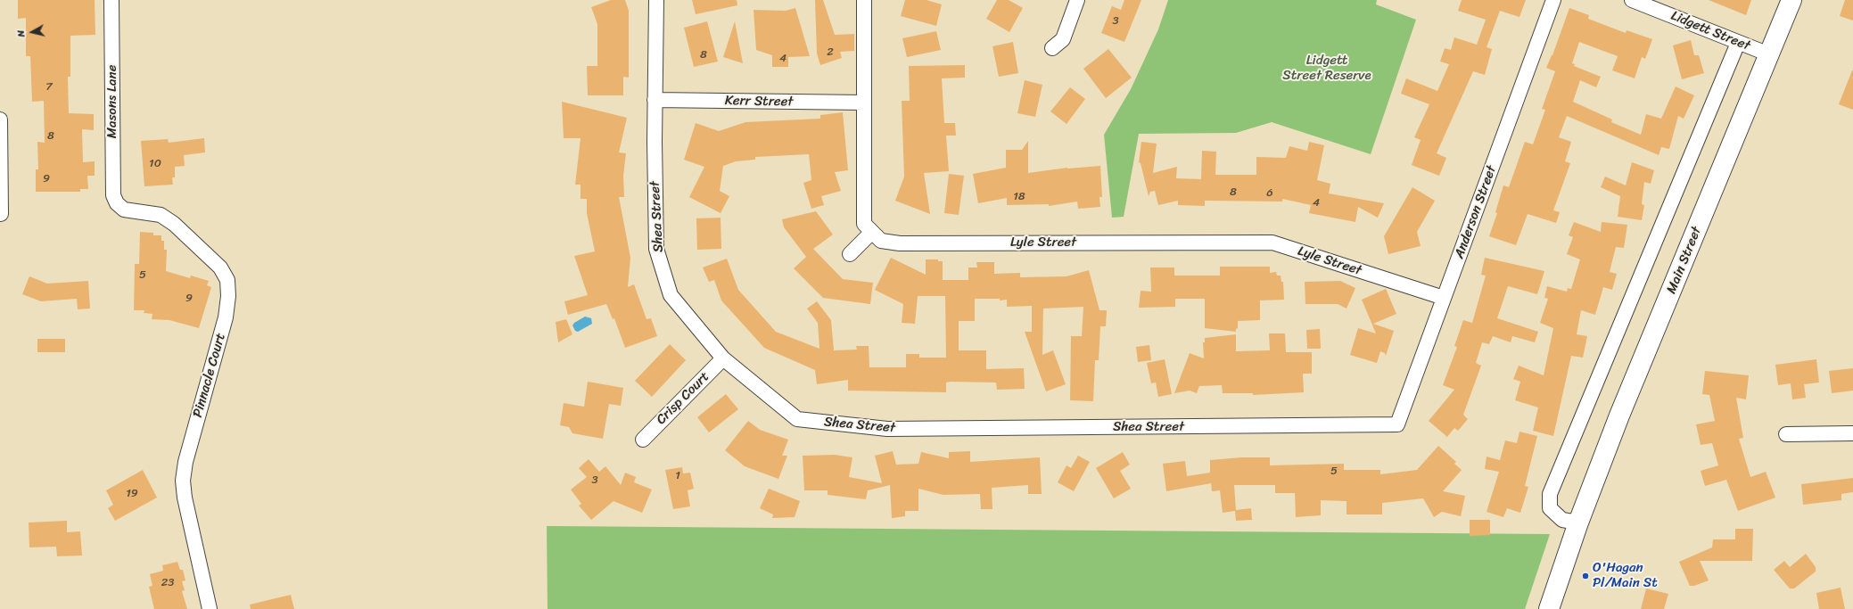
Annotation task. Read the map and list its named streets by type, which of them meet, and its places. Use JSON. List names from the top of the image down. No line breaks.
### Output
{"streets":{"main road":["Main Street"],"street":["Lidgett Street","Masons Lane","Kerr Street","Anderson Street","Shea Street","Lyle Street","Pinnacle Court","Crisp Court"]},"crossings":[["Lidgett Street","Main Street"],["Masons Lane","Pinnacle Court"],["Kerr Street","Shea Street"],["Kerr Street","Lyle Street"],["Anderson Street","Shea Street"],["Anderson Street","Lyle Street"],["Shea Street","Crisp Court"]],"parks":["Lidgett Street Reserve"],"places":["O'Hagan Pl/Main St"],"house_numbers":["3","2","8","4","7","8","10","9","8","6","18","4","5","9","5","1","3","19","23"],"north":"left"}
